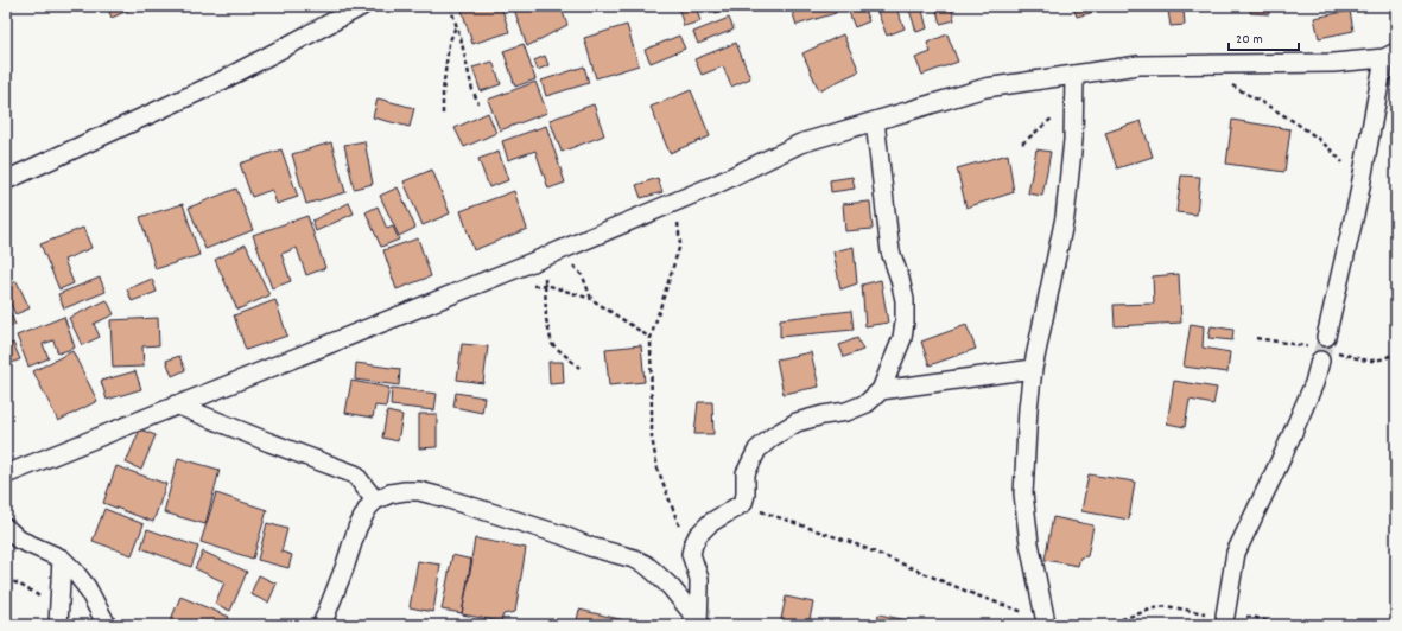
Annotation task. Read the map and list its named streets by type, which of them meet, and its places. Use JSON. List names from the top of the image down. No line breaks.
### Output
{"scale_bar":"20 m"}
